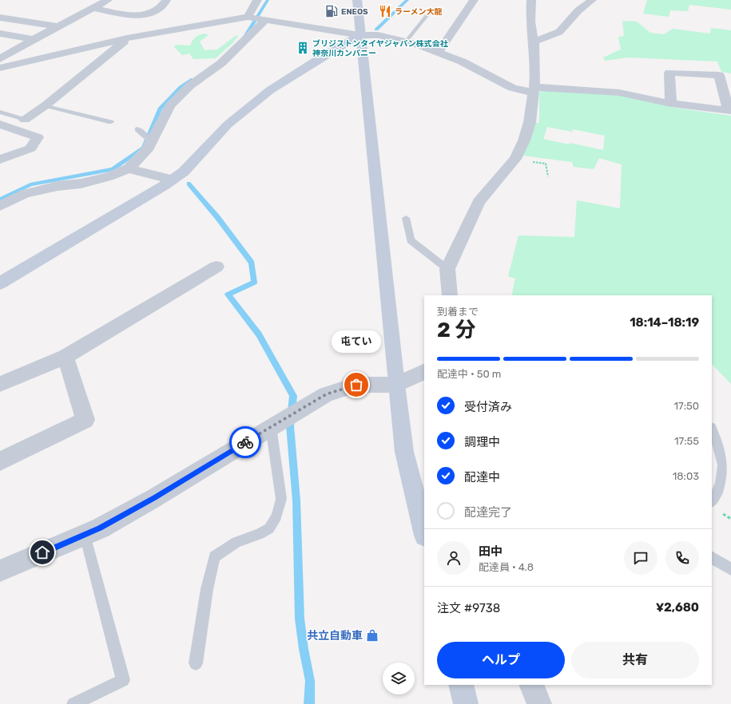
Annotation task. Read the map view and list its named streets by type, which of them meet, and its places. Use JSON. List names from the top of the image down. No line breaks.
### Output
{"places":{"fuel station":["ENEOS"],"restaurant":["ラーメン大龍"],"building":["ブリジストンタイヤジャパン株式会社 神奈川カンパニー"],"other":["屯てい"],"shop":["共立自動車"]},"page":{"heading":["2 分","到着まで","18:14–18:19"],"panel":["田中","配達員 · 4.8","注文 #9738","¥2,680"],"bubble":"屯てい","bar":"配達中 · 50 m","list":[["受付済み","17:50"],["調理中","17:55"],["配達中","18:03"],"配達完了"],"buttons":["ヘルプ","共有"]}}
